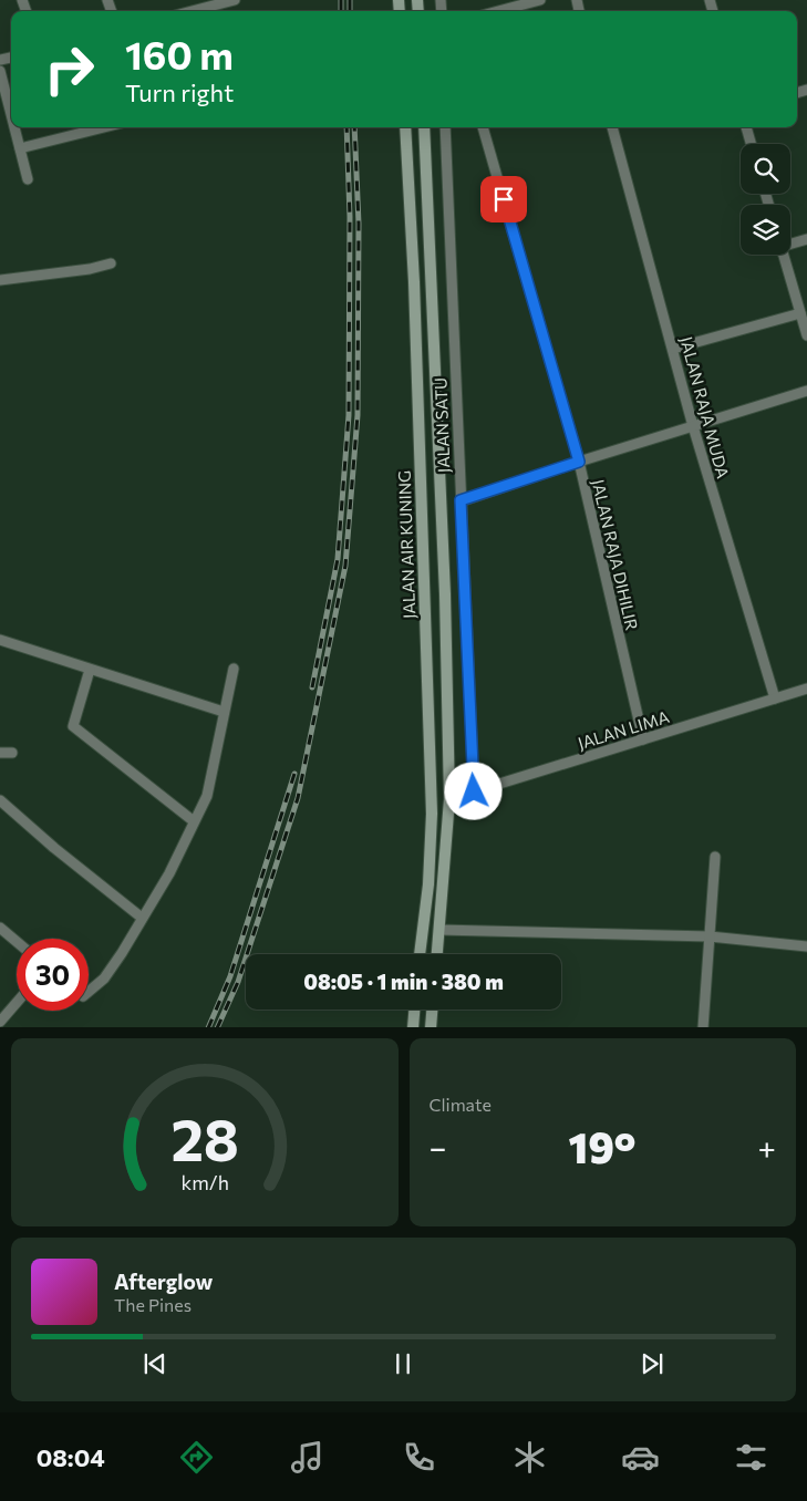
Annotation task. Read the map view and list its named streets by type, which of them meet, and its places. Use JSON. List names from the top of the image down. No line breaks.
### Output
{"streets":{"main road":["JALAN AIR KUNING"],"street":["JALAN RAJA MUDA","JALAN SATU","JALAN RAJA DIHILIR","JALAN LIMA"]},"crossings":[["JALAN RAJA MUDA","JALAN LIMA"],["JALAN SATU","JALAN LIMA"],["JALAN RAJA DIHILIR","JALAN LIMA"]],"page":{"turn":["160 m","Turn right"],"limit":"30","trip":"08:05 · 1 min · 380 m","tile":"Climate","heat":["−","19°","+"],"song":["Afterglow","The Pines"],"tabs":"08:04","gauge":["28","km/h"]}}
